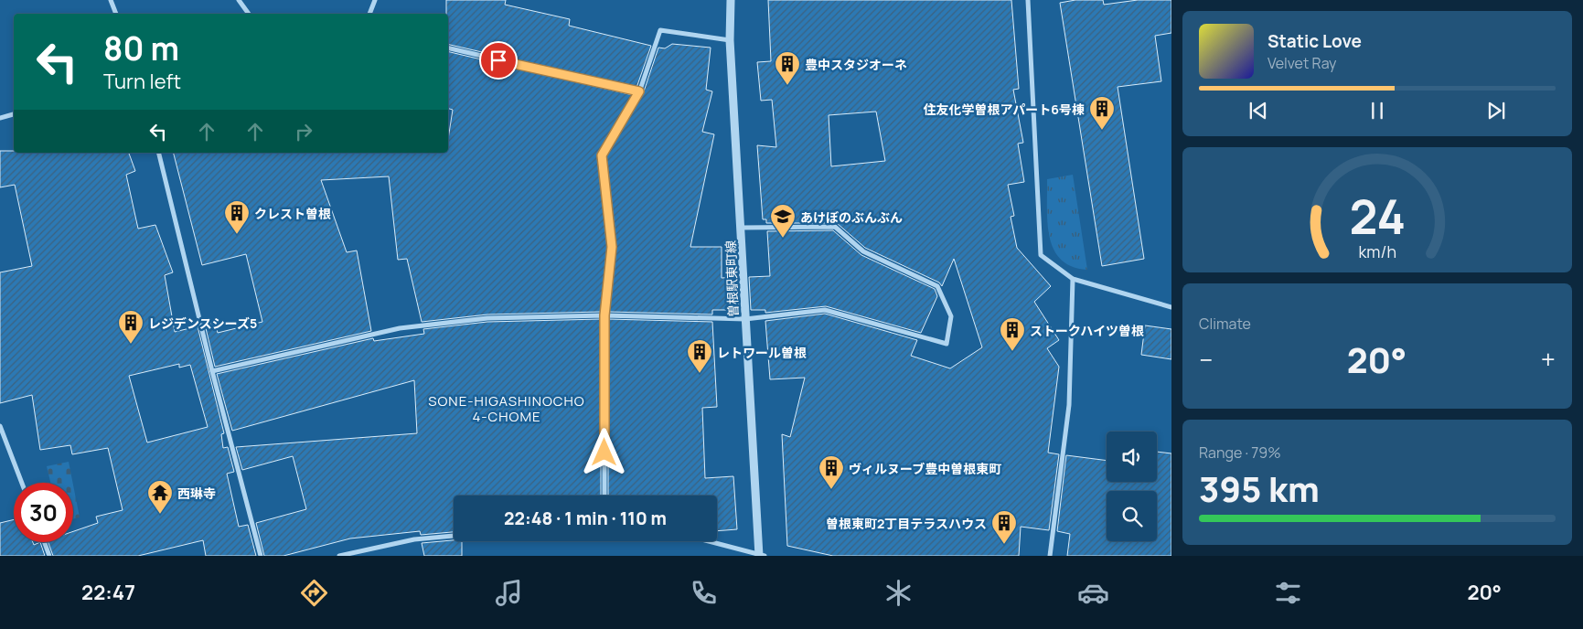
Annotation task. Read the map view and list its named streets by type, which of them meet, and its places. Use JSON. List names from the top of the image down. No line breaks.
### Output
{"streets":{"street":["曽根駅東町線"]},"districts":["SONE-HIGASHINOCHO 4-CHOME"],"places":{"building":["豊中スタジオーネ","住友化学曽根アパート6号棟","クレスト曽根","レジデンスシーズ5","ストークハイツ曽根","レトワール曽根","ヴィルヌーブ豊中曽根東町","曽根東町2丁目テラスハウス"],"school or university":["あけぼのぶんぶん"],"temple":["西琳寺"]},"page":{"turn":["80 m","Turn left"],"song":["Static Love","Velvet Ray"],"tile":["Climate",["Range · 79%","395 km"]],"heat":["−","20°","+"],"limit":"30","trip":"22:48 · 1 min · 110 m","tabs":["22:47","20°"],"gauge":["24","km/h"]}}
